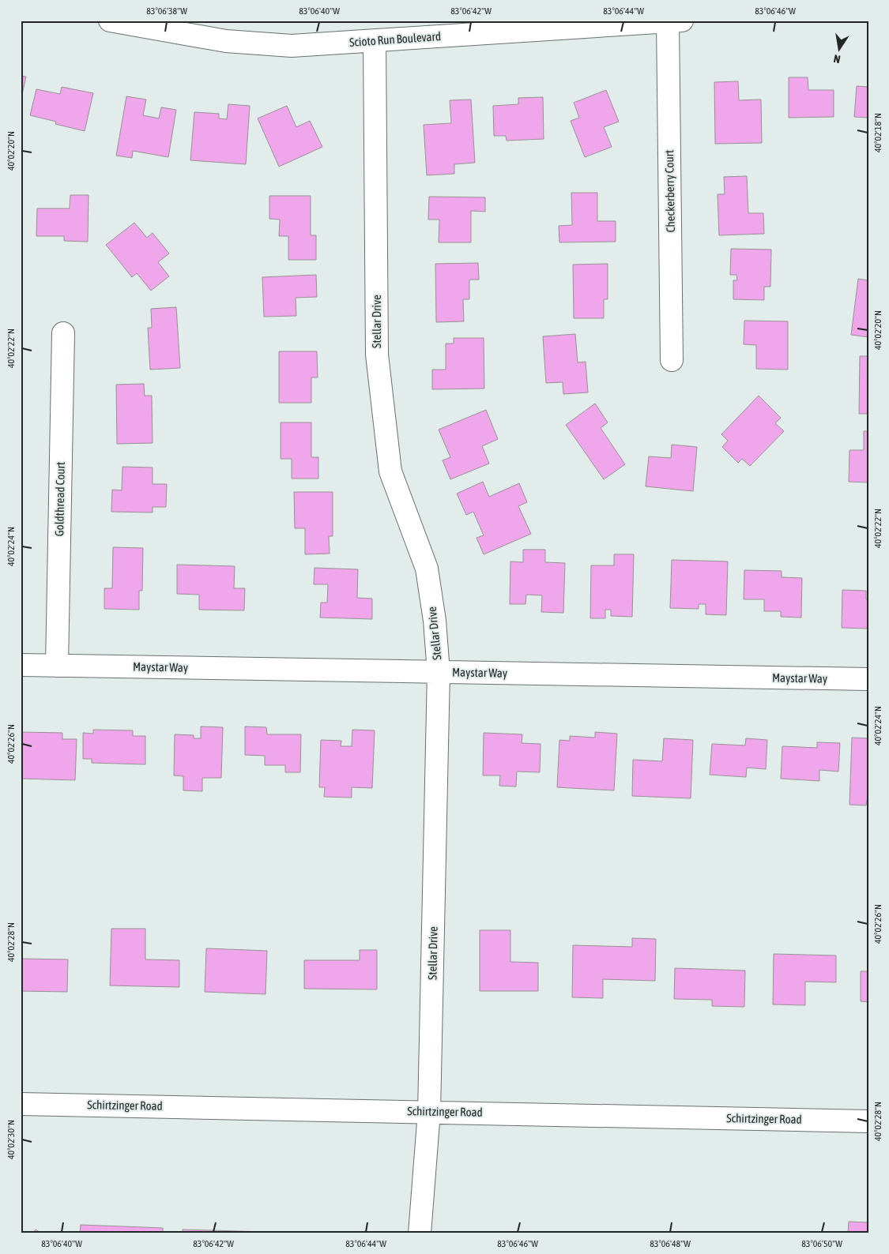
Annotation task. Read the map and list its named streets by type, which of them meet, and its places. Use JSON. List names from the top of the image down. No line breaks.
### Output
{"streets":{"street":["Scioto Run Boulevard","Checkerberry Court","Stellar Drive","Goldthread Court","Maystar Way","Schirtzinger Road"]},"crossings":[["Scioto Run Boulevard","Checkerberry Court"],["Scioto Run Boulevard","Stellar Drive"],["Stellar Drive","Maystar Way"],["Stellar Drive","Schirtzinger Road"],["Goldthread Court","Maystar Way"]],"north":"bottom","coordinates":["83°06'38\"W","83°06'40\"W","83°06'42\"W","83°06'44\"W","83°06'46\"W","40°02'18\"N","40°02'20\"N","40°02'22\"N","40°02'24\"N","40°02'26\"N","40°02'28\"N","40°02'30\"N","83°06'48\"W","83°06'50\"W"]}
